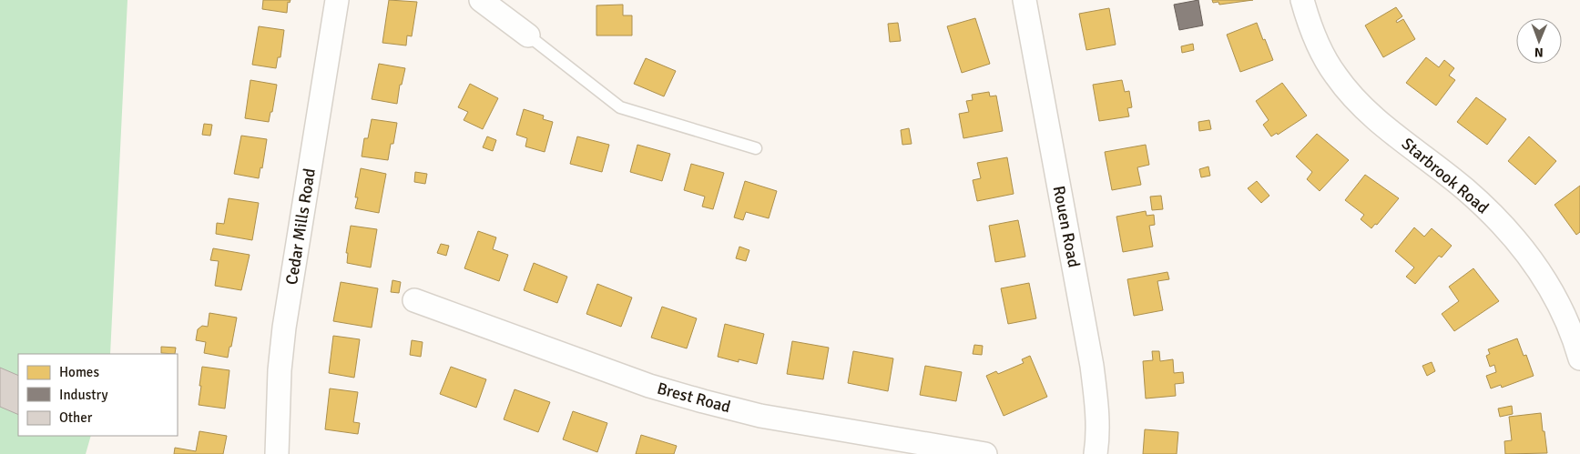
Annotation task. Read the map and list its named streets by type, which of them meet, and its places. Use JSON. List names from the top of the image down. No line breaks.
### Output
{"streets":{"street":["Starbrook Road","Cedar Mills Road","Rouen Road","Brest Road"]},"legend":["Homes","Industry","Other"],"north":"bottom"}
